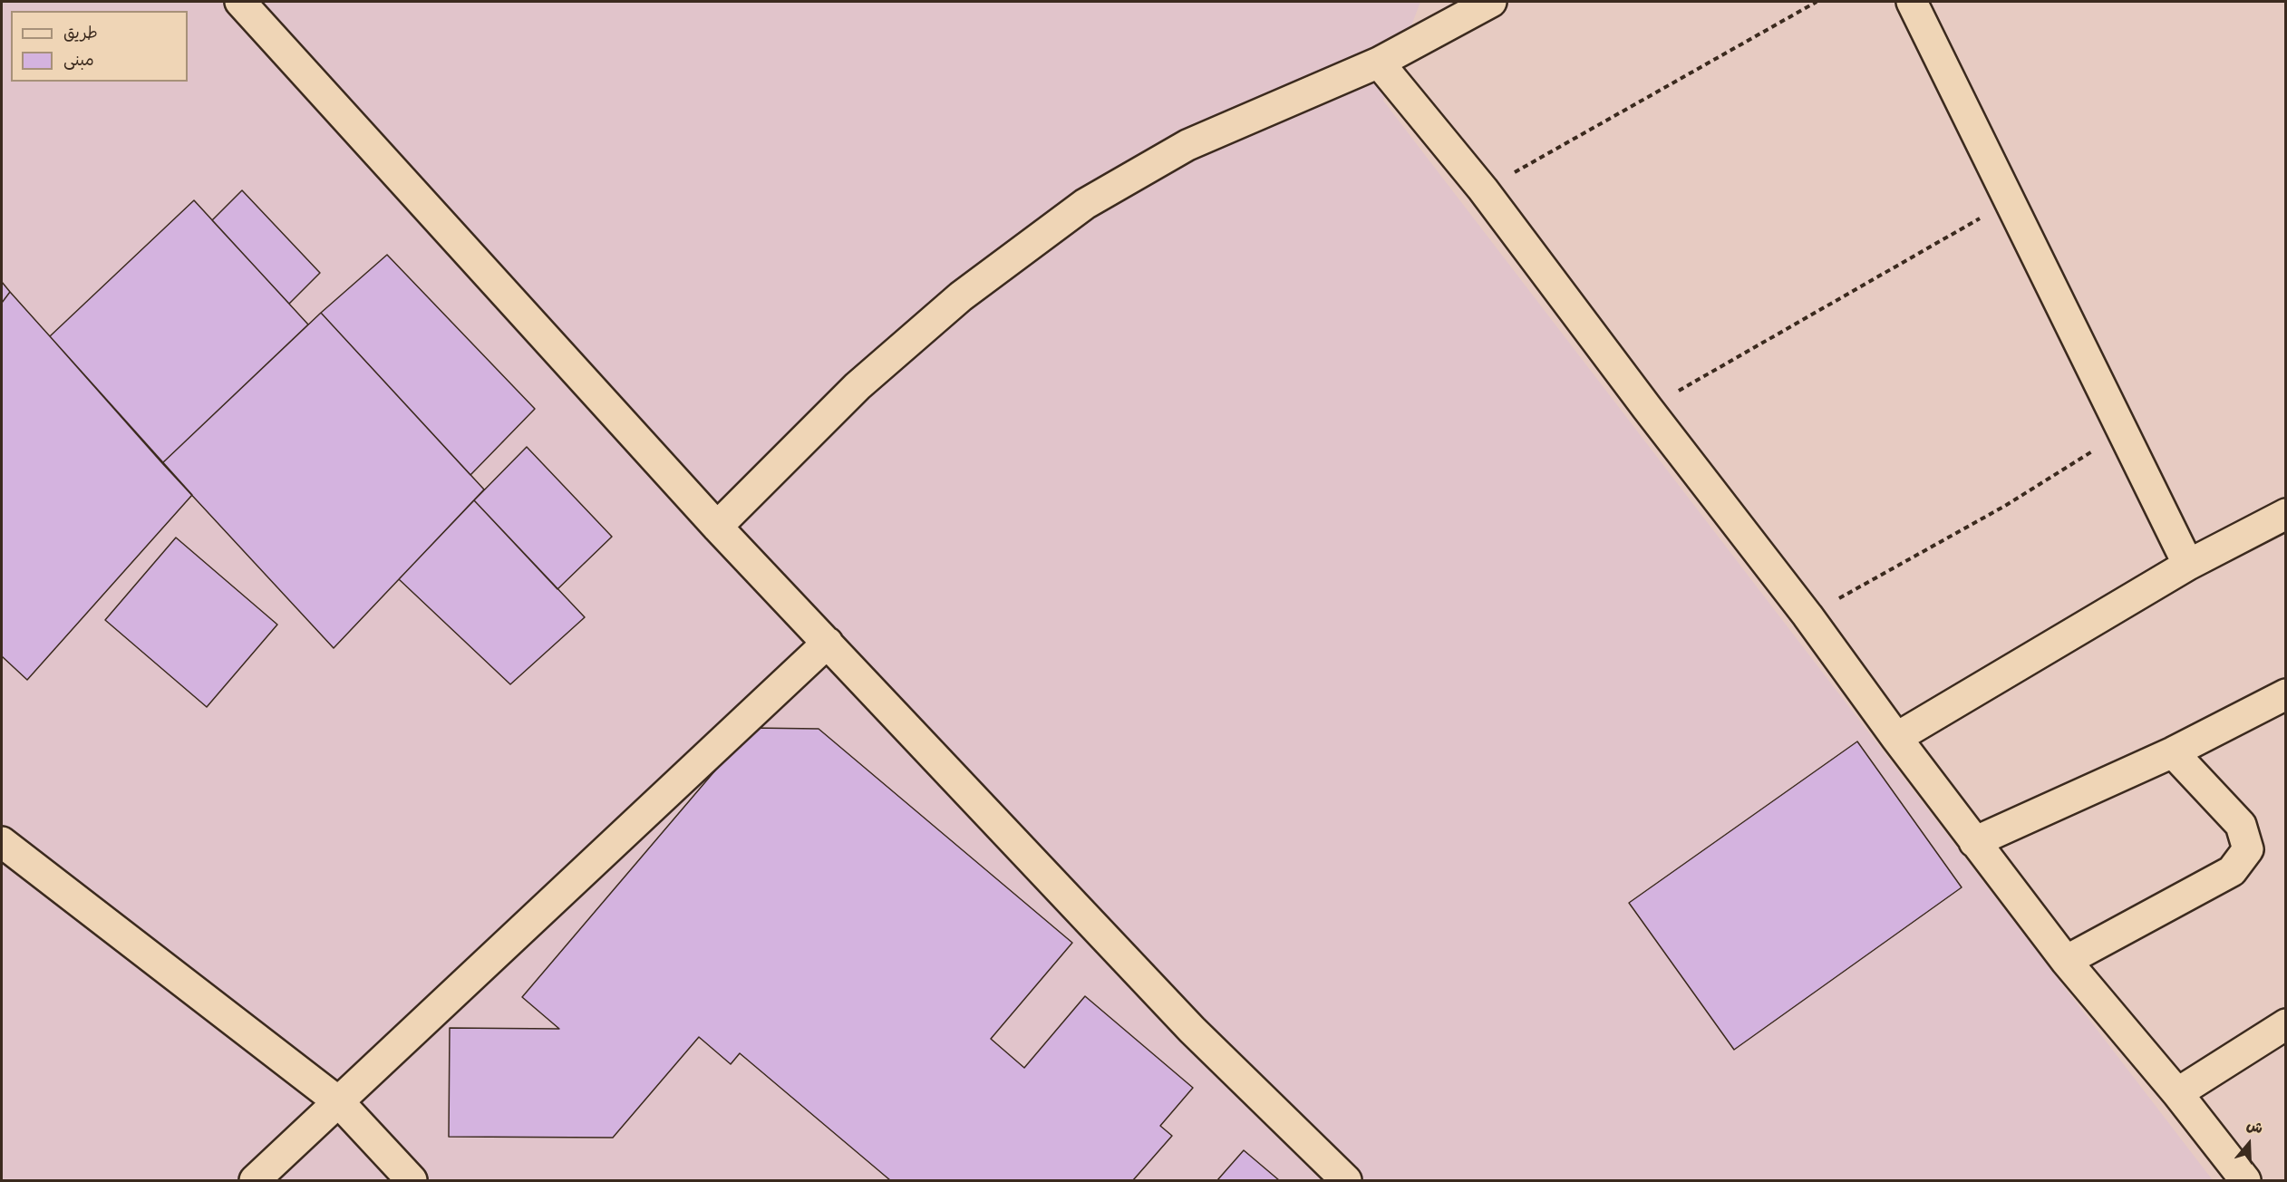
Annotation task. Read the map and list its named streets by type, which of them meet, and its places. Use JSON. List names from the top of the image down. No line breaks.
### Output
{"legend":["طريق","مبنى"],"north":"top"}
